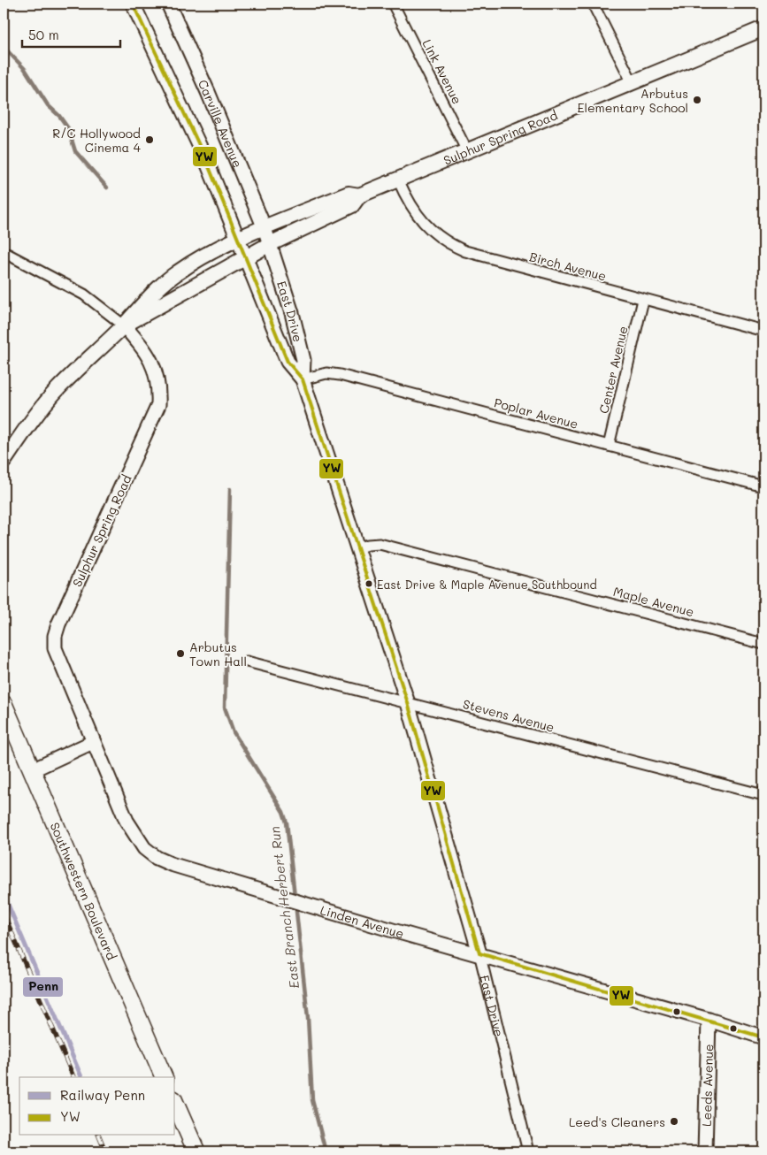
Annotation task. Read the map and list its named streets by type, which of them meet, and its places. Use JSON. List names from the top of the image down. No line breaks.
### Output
{"streets":{"main road":["Sulphur Spring Road","Southwestern Boulevard"],"street":["Link Avenue","Carville Avenue","Birch Avenue","East Drive","Center Avenue","Poplar Avenue","Maple Avenue","Stevens Avenue","Linden Avenue","Leeds Avenue"]},"crossings":[["Link Avenue","Sulphur Spring Road"],["Carville Avenue","Sulphur Spring Road"],["Carville Avenue","East Drive"],["Sulphur Spring Road","Birch Avenue"],["Sulphur Spring Road","East Drive"],["Sulphur Spring Road","Linden Avenue"],["Birch Avenue","Center Avenue"],["East Drive","Poplar Avenue"],["East Drive","Maple Avenue"],["East Drive","Stevens Avenue"],["East Drive","Linden Avenue"],["Center Avenue","Poplar Avenue"],["Linden Avenue","Leeds Avenue"]],"water":["East Branch Herbert Run"],"places":["Arbutus Elementary School","R/C Hollywood Cinema 4","East Drive & Maple Avenue Southbound","Arbutus Town Hall","Leed's Cleaners"],"lines":["transit line YW","rail line Penn"],"legend":["Railway Penn","YW"],"scale_bar":"50 m"}
